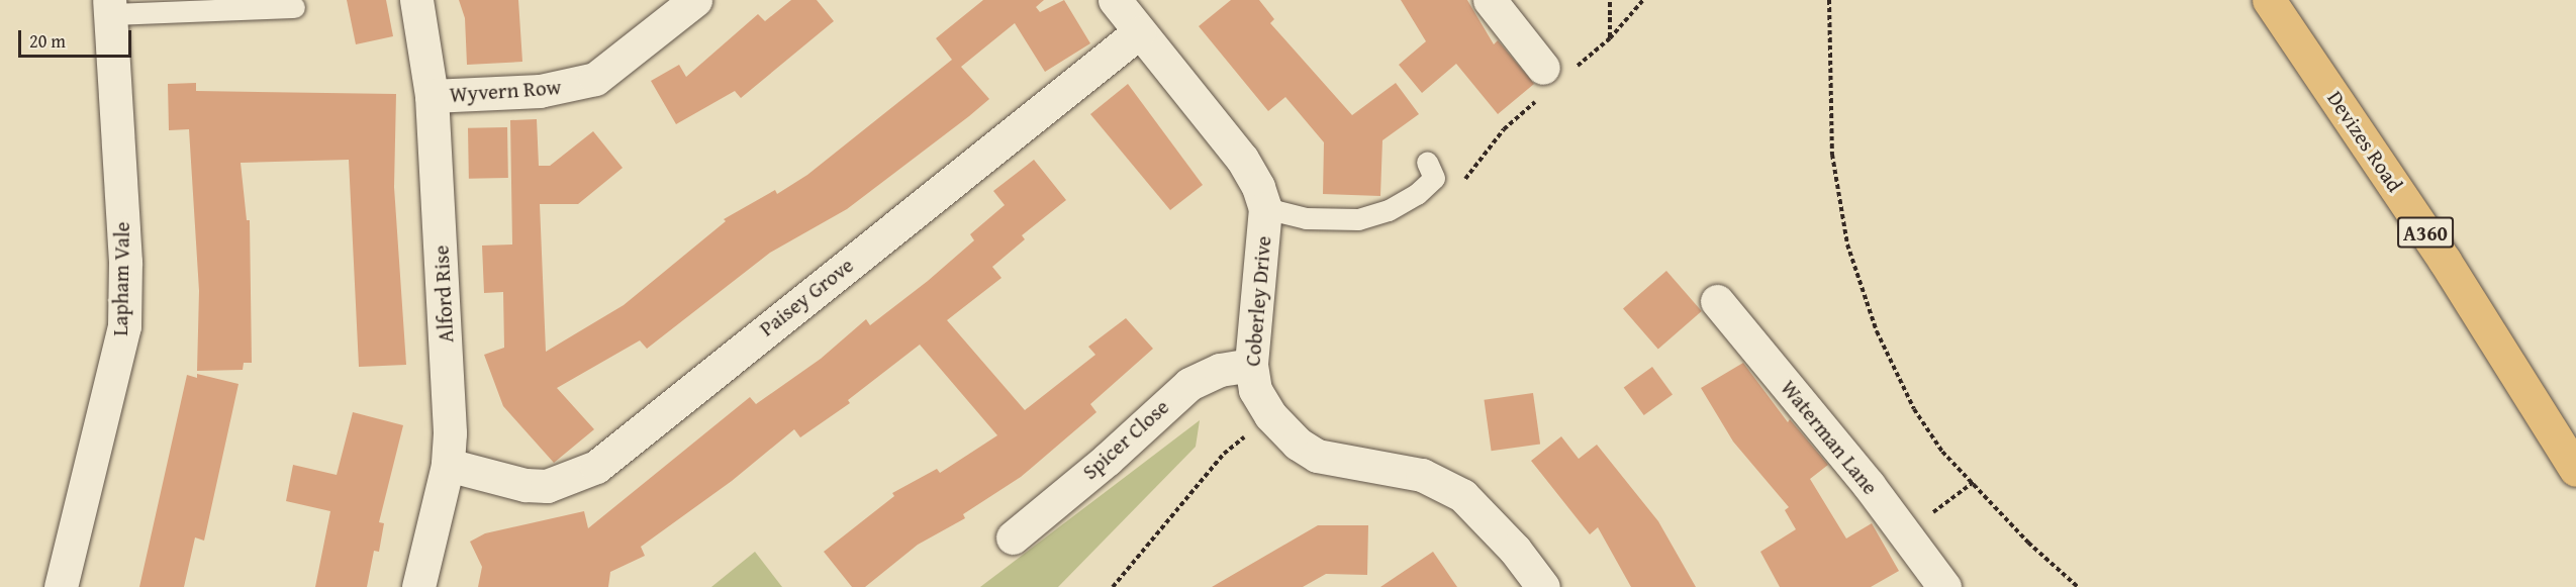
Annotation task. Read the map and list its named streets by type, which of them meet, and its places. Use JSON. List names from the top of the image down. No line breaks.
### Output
{"streets":{"main road":["Devizes Road","A360"],"street":["Wyvern Row","Lapham Vale","Alford Rise","Paisey Grove","Coberley Drive","Waterman Lane","Spicer Close"]},"crossings":[["Wyvern Row","Alford Rise"],["Alford Rise","Paisey Grove"],["Paisey Grove","Coberley Drive"],["Coberley Drive","Spicer Close"]],"scale_bar":"20 m"}
